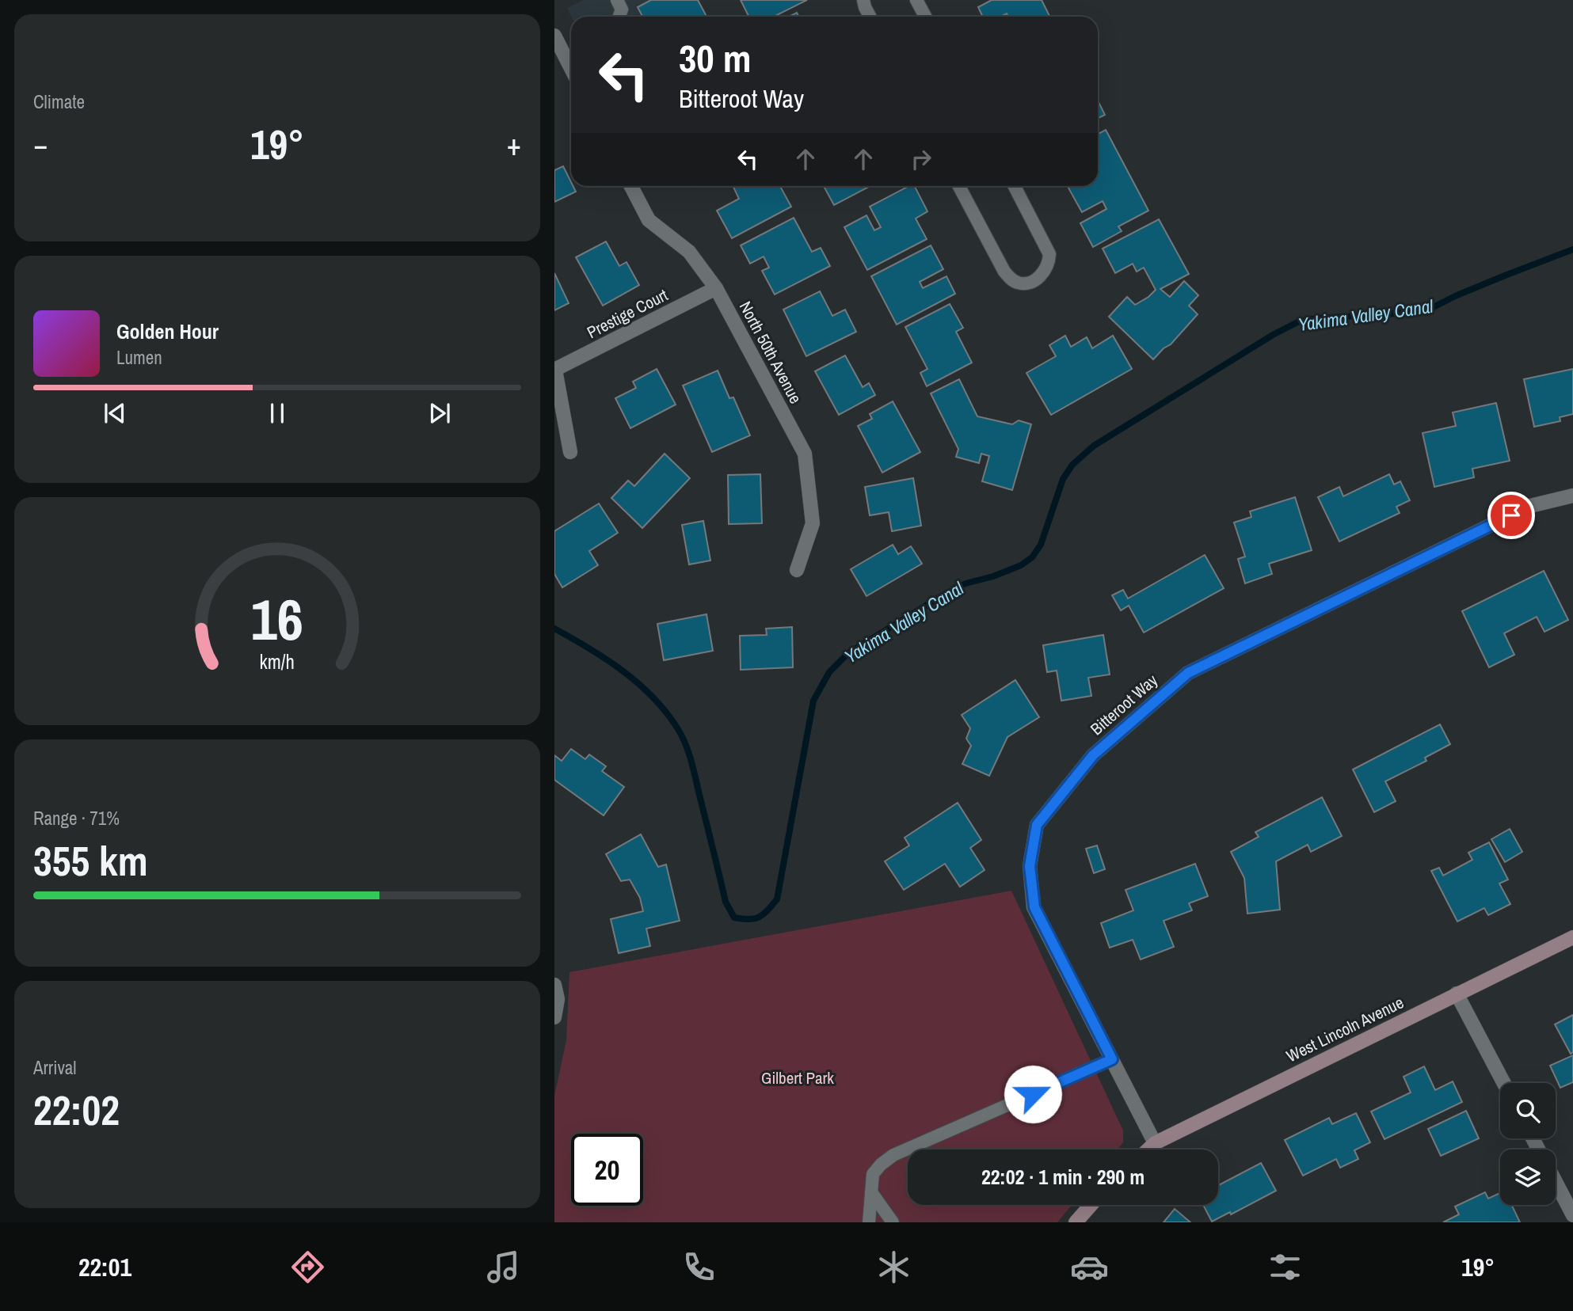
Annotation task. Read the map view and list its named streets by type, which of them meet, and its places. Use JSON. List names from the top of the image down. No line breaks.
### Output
{"streets":{"street":["Prestige Court","North 50th Avenue","Bitteroot Way","West Lincoln Avenue"]},"crossings":[["Prestige Court","North 50th Avenue"],["Bitteroot Way","West Lincoln Avenue"]],"water":["Yakima Valley Canal"],"parks":["Gilbert Park"],"page":{"tile":["Climate",["Range · 71%","355 km"],["Arrival","22:02"]],"turn":["30 m","Bitteroot Way"],"heat":["−","19°","+"],"song":["Golden Hour","Lumen"],"limit":"20","trip":"22:02 · 1 min · 290 m","tabs":["22:01","19°"],"gauge":["16","km/h"]}}
